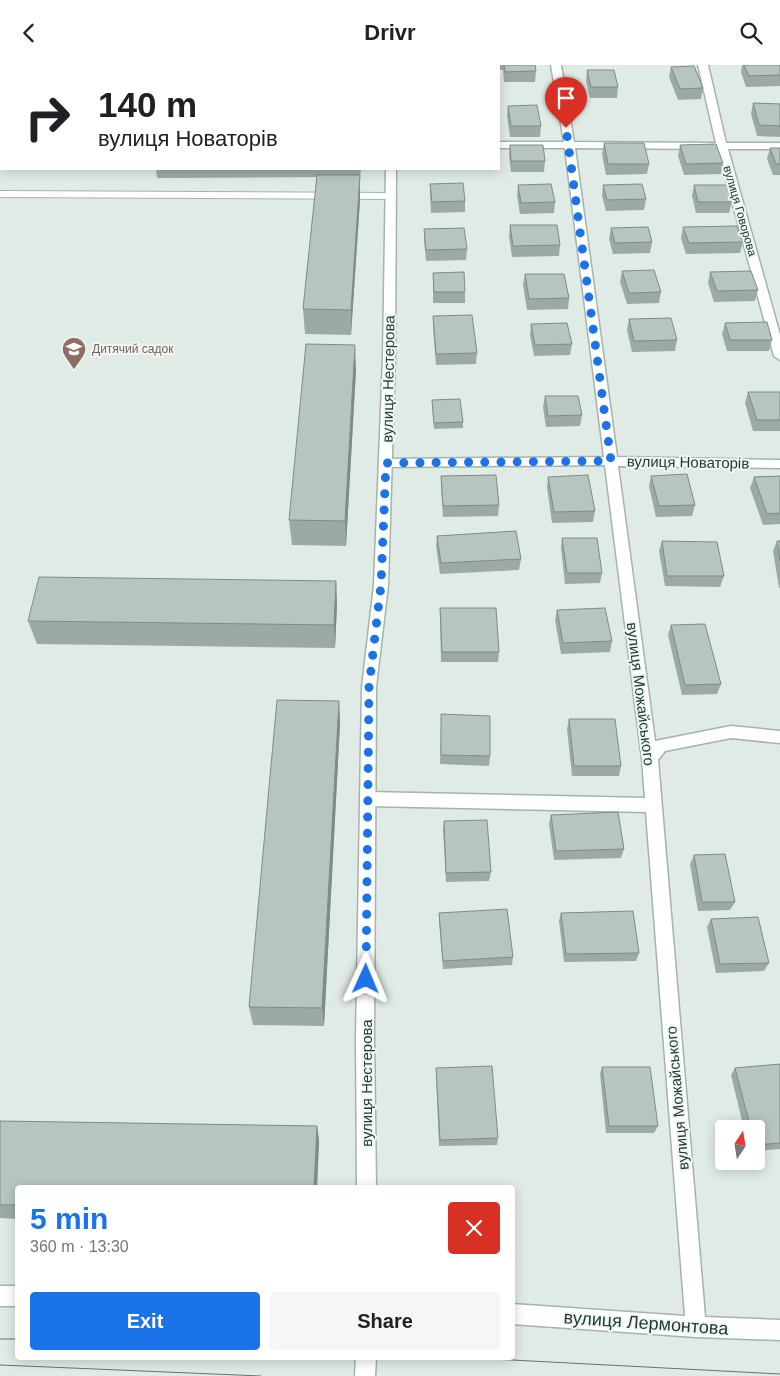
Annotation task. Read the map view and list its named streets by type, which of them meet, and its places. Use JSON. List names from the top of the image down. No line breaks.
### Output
{"streets":{"street":["вулиця Говорова","вулиця Нестерова","вулиця Новаторів","вулиця Можайського","вулиця Лермонтова"]},"crossings":[["вулиця Нестерова","вулиця Новаторів"],["вулиця Новаторів","вулиця Можайського"],["вулиця Можайського","вулиця Лермонтова"]],"places":{"school or university":["Дитячий садок"]},"north":"top","page":{"header":"Drivr","turn":["140 m","вулиця Новаторів"],"heading":["5 min","360 m · 13:30"],"buttons":["Exit","Share"]}}
